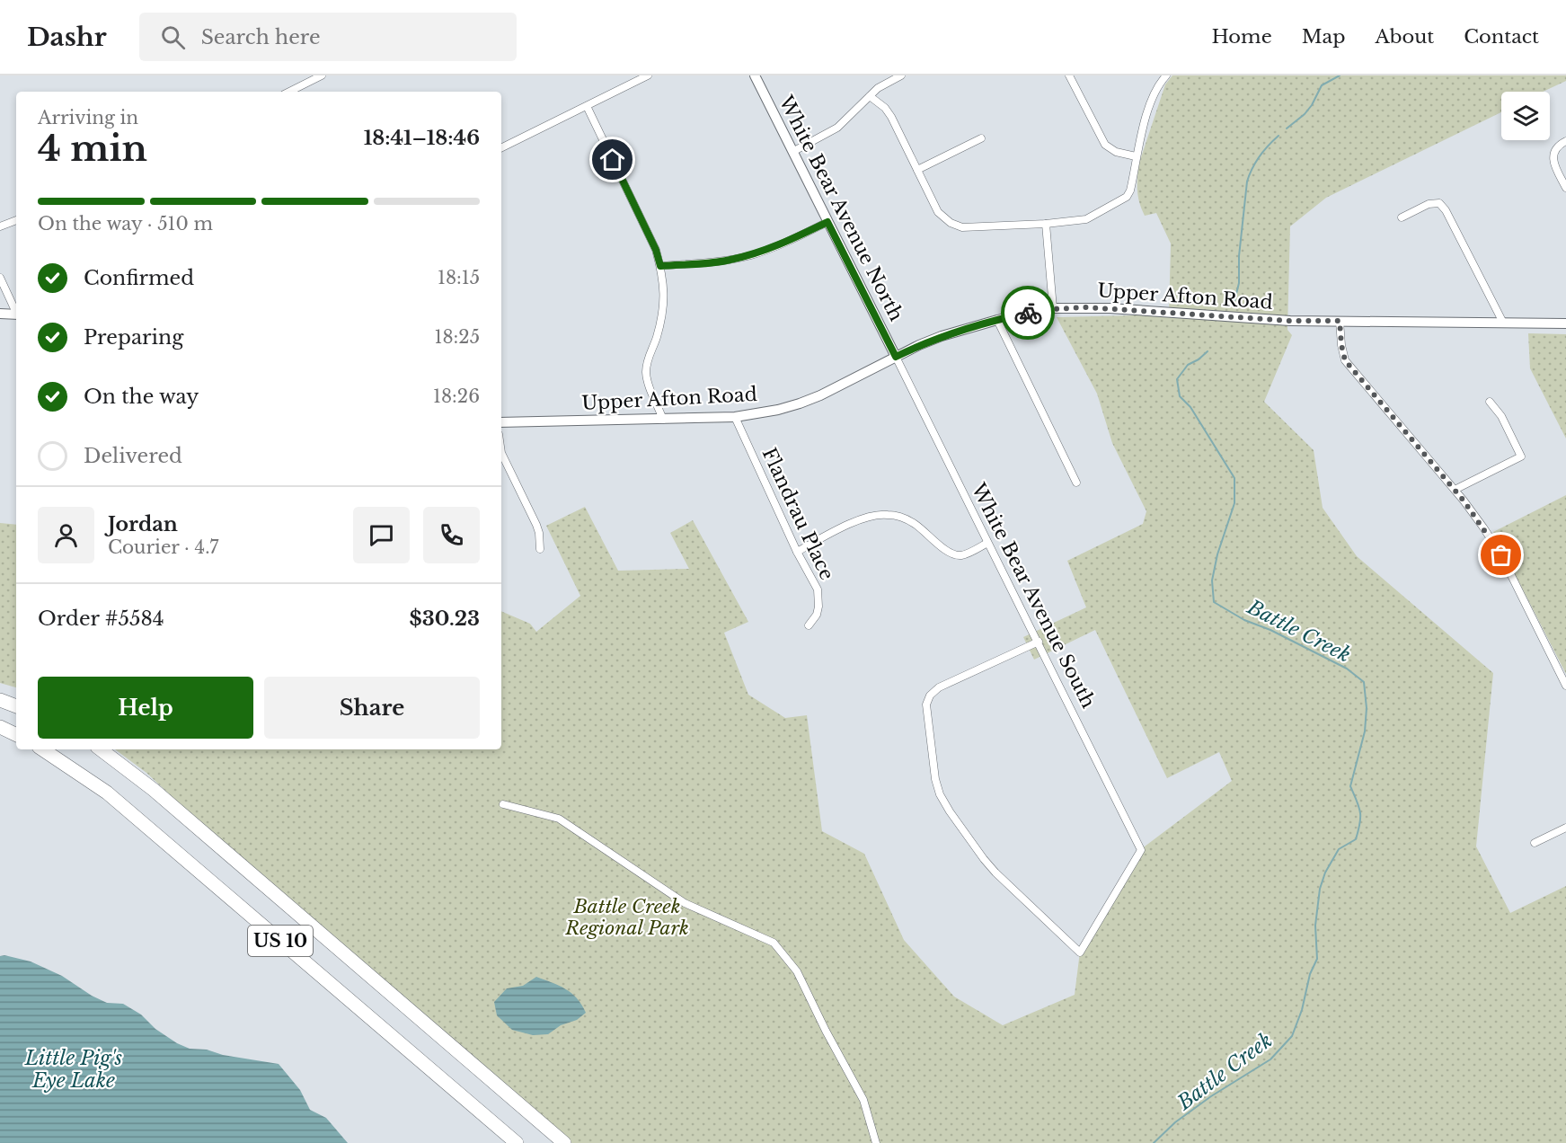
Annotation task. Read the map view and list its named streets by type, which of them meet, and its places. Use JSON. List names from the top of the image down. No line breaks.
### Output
{"streets":{"highway":["US 10"],"street":["White Bear Avenue North","Upper Afton Road","Flandrau Place","White Bear Avenue South"]},"crossings":[["White Bear Avenue North","Upper Afton Road"],["White Bear Avenue North","White Bear Avenue South"],["Upper Afton Road","Flandrau Place"],["Upper Afton Road","White Bear Avenue South"]],"water":["Battle Creek","Little Pig's Eye Lake"],"parks":["Battle Creek Regional Park"],"page":{"header":"Dashr","search":"Search here","nav":["Home","Map","About","Contact"],"heading":["4 min","Arriving in","18:41–18:46"],"panel":["Jordan","Courier · 4.7","Order #5584","$30.23"],"bar":"On the way · 510 m","list":[["Confirmed","18:15"],["Preparing","18:25"],["On the way","18:26"],"Delivered"],"buttons":["Help","Share"]}}
